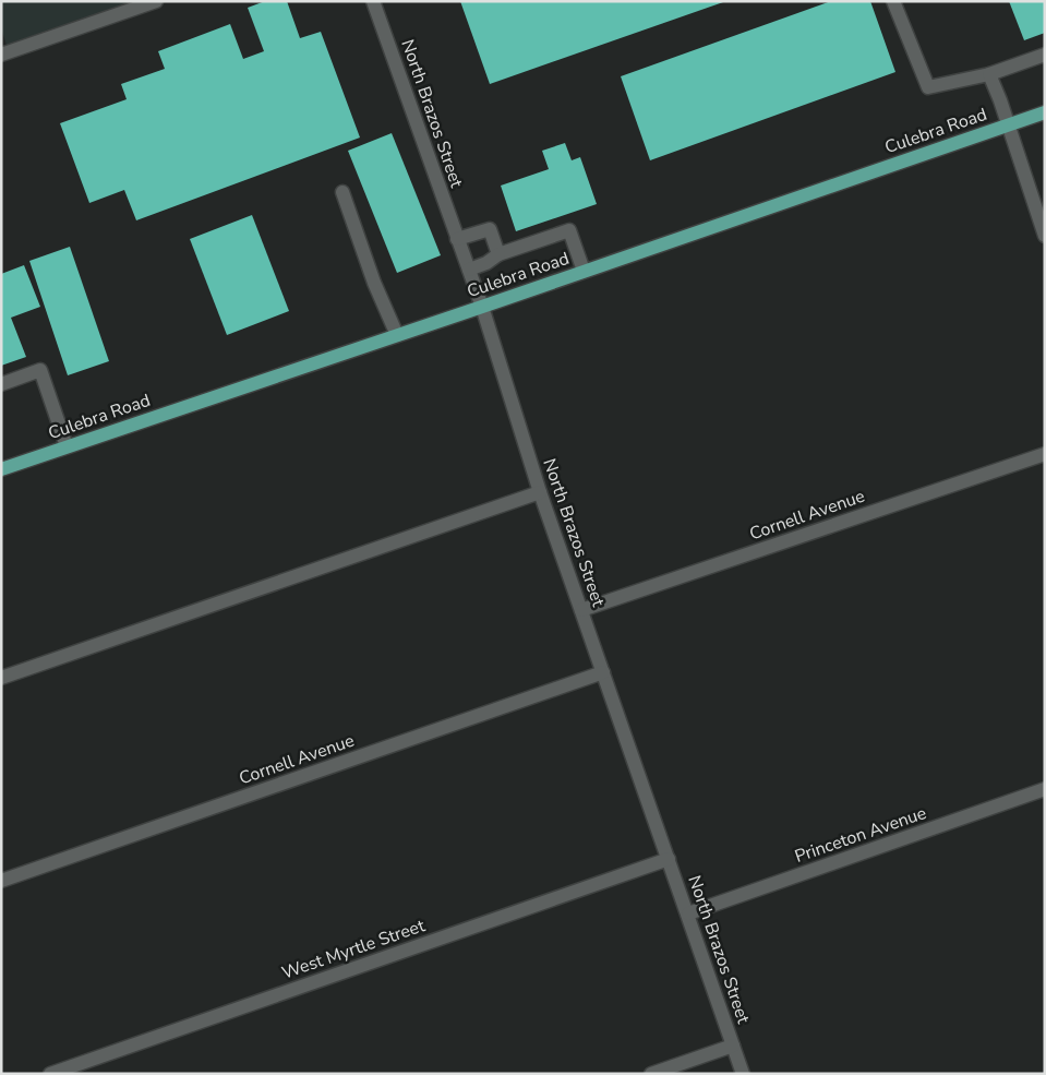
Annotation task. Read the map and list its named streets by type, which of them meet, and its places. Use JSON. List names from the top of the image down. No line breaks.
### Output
{"streets":{"main road":["Culebra Road"],"street":["North Brazos Street","Cornell Avenue","Princeton Avenue","West Myrtle Street"]},"crossings":[["North Brazos Street","Culebra Road"],["North Brazos Street","Cornell Avenue"],["North Brazos Street","Princeton Avenue"],["North Brazos Street","West Myrtle Street"]]}
